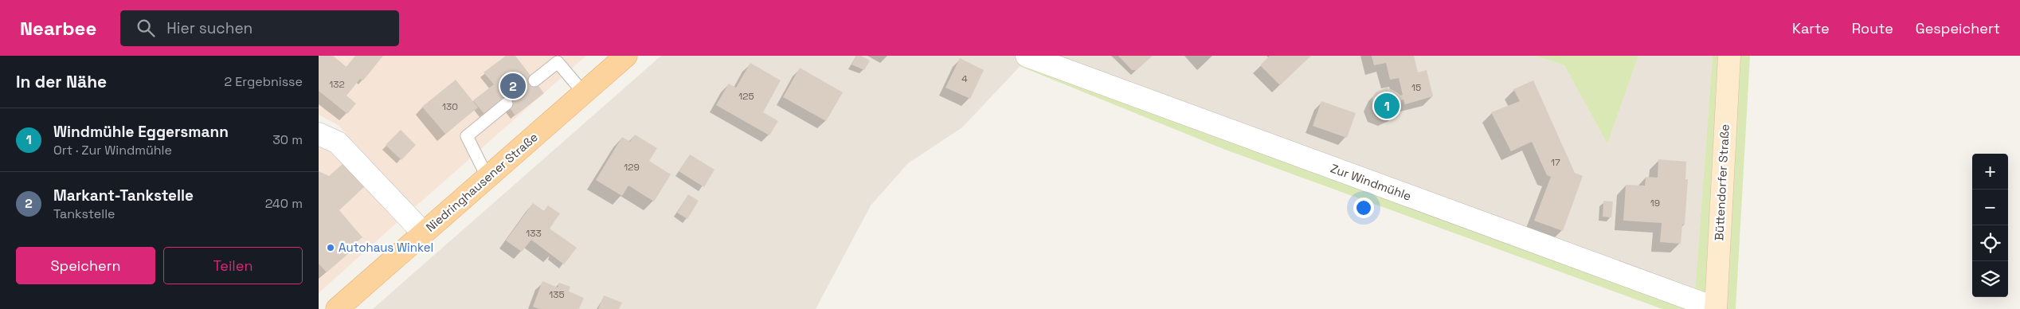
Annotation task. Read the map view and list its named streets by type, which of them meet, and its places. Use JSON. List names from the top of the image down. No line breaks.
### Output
{"streets":{"main road":["Niedringhausener Straße"],"street":["Zur Windmühle","Büttendorfer Straße"]},"crossings":[["Zur Windmühle","Büttendorfer Straße"]],"places":["Autohaus Winkel"],"house_numbers":["4","132","15","125","130","17","129","19","133","135"],"page":{"header":"Nearbee","search":"Hier suchen","nav":["Karte","Route","Gespeichert"],"heading":["In der Nähe","2 Ergebnisse"],"pins":["2","1"],"list":[{"mark":"1","name":"Windmühle Eggersmann","note":"Ort · Zur Windmühle","value":"30 m"},{"mark":"2","name":"Markant-Tankstelle","note":"Tankstelle","value":"240 m"}],"map_buttons":["+","−"],"buttons":["Speichern","Teilen"]}}
